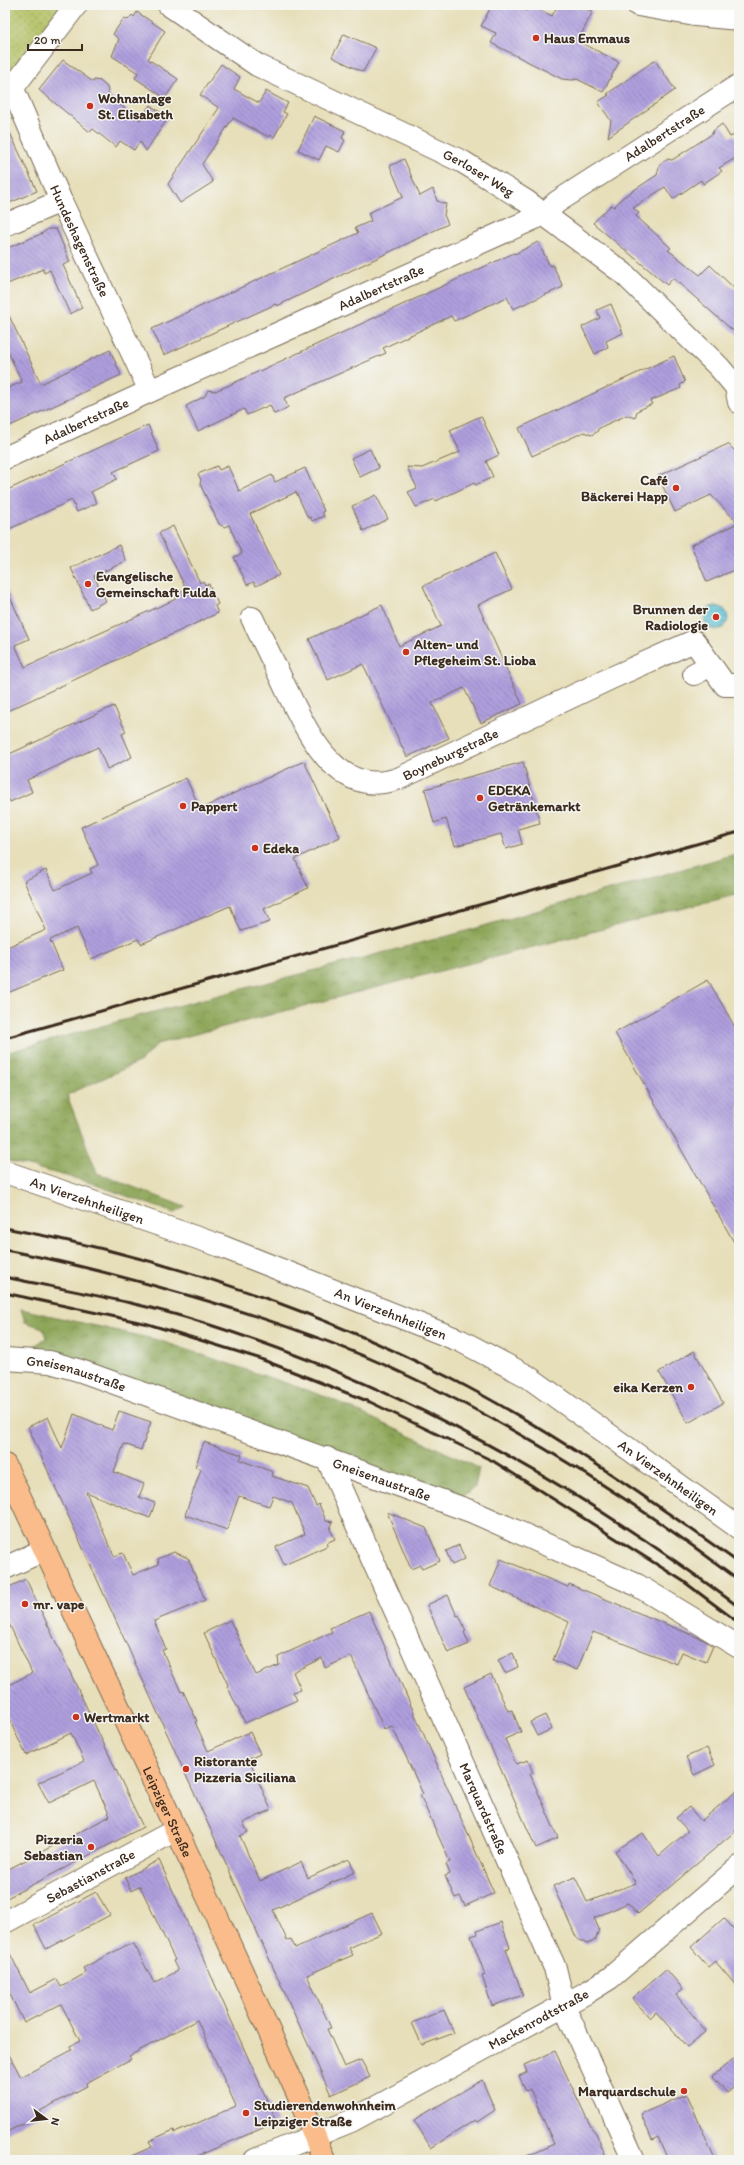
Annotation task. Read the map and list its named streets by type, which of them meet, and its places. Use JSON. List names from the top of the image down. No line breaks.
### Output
{"streets":{"main road":["Leipziger Straße"],"street":["Adalbertstraße","Gerloser Weg","Hundeshagenstraße","Boyneburgstraße","An Vierzehnheiligen","Gneisenaustraße","Marquardstraße","Sebastianstraße","Mackenrodtstraße"]},"crossings":[["Adalbertstraße","Gerloser Weg"],["Adalbertstraße","Hundeshagenstraße"],["Gneisenaustraße","Marquardstraße"],["Marquardstraße","Mackenrodtstraße"],["Leipziger Straße","Sebastianstraße"],["Leipziger Straße","Mackenrodtstraße"]],"places":["Haus Emmaus","Wohnanlage St. Elisabeth","Café Bäckerei Happ","Evangelische Gemeinschaft Fulda","Brunnen der Radiologie","Alten- und Pflegeheim St. Lioba","EDEKA Getränkemarkt","Pappert","Edeka","eika Kerzen","mr. vape","Wertmarkt","Ristorante Pizzeria Siciliana","Pizzeria Sebastian","Marquardschule","Studierendenwohnheim Leipziger Straße"],"scale_bar":"20 m","north":"right"}
